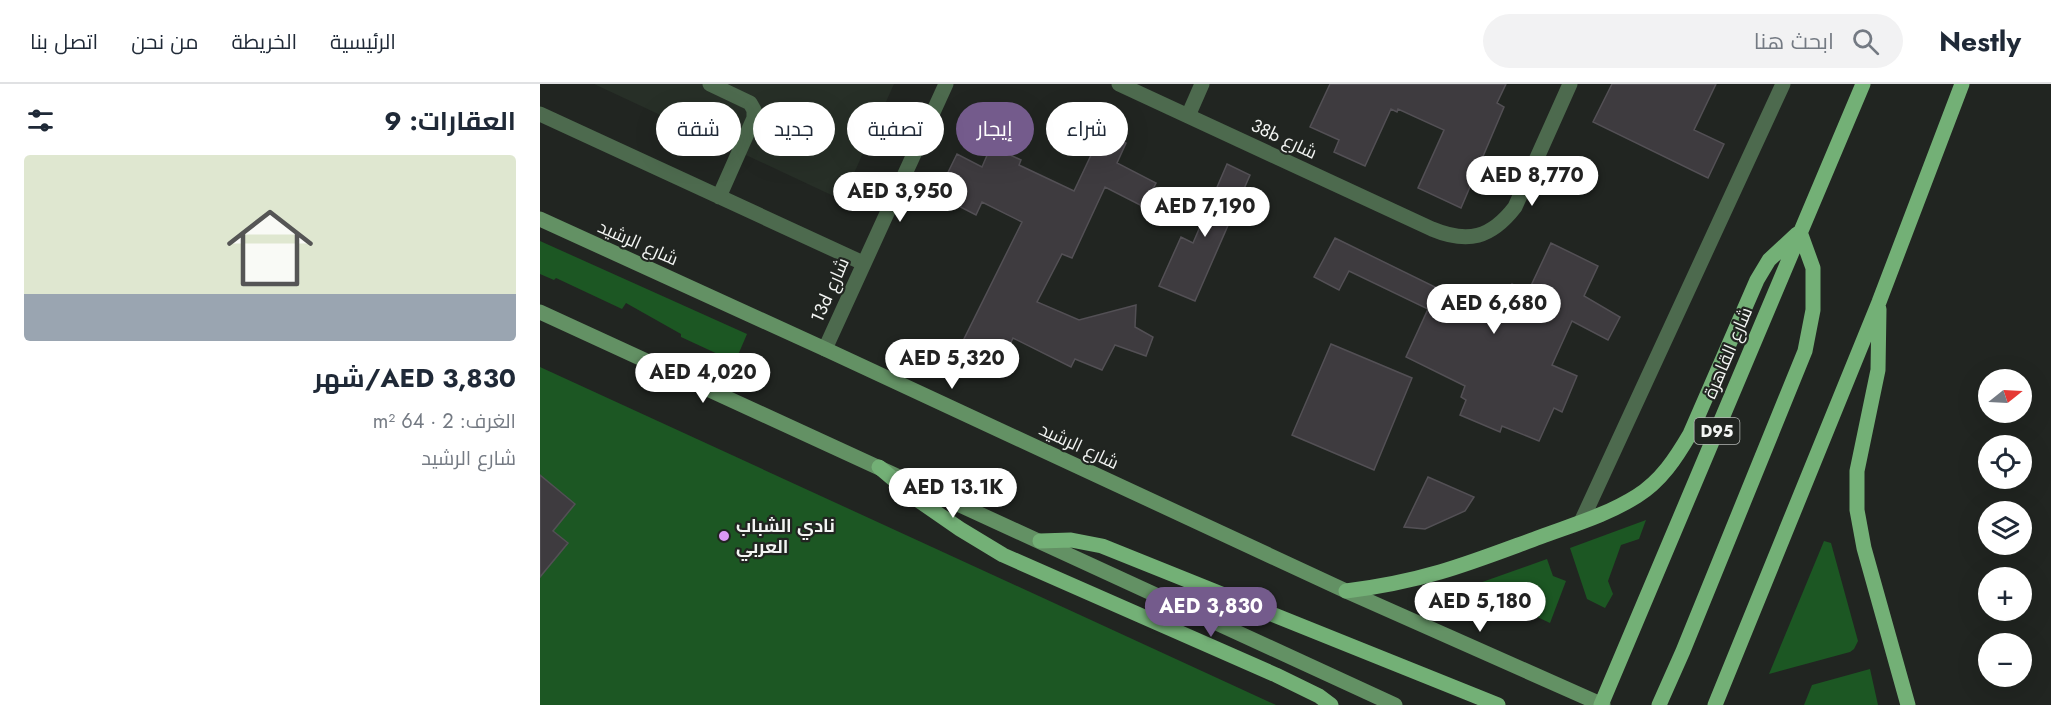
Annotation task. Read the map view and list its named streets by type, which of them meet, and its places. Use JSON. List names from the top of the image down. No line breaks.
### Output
{"streets":{"main road":["شارع الرشيد","شارع القاهرة","D95"],"street":["38b شارع","13d شارع"]},"crossings":[["شارع الرشيد","13d شارع"],["شارع الرشيد","شارع القاهرة"]],"places":["نادي الشباب العربي"],"north":"right","page":{"header":"Nestly","search":"ابحث هنا","nav":["الرئيسية","الخريطة","من نحن","اتصل بنا"],"heading":"العقارات: 9","chip":["شراء","إيجار","تصفية","جديد","شقة"],"price":["AED 8,770","AED 3,950","AED 7,190","AED 6,680","AED 5,320","AED 4,020","AED 13.1K","AED 5,180","AED 3,830"],"list":[{"name":"AED 3,830/شهر","note":"الغرف: 2 · 64 m² · شارع الرشيد"}],"map_buttons":["+","−"]}}
